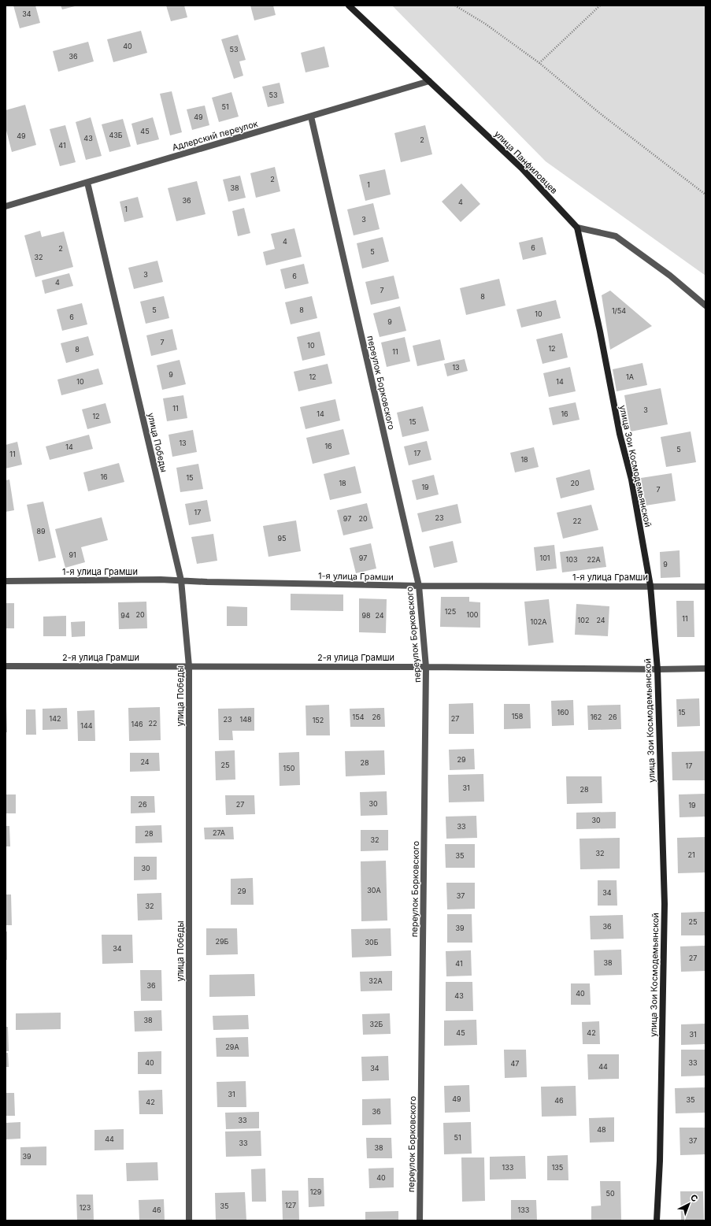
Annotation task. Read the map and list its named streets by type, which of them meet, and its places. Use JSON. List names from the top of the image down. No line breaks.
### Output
{"streets":{"street":["Адлерский переулок","улица Панфиловцев","переулок Борковского","улица Победы","улица Зои Космодемьянской","1-я улица Грамши","2-я улица Грамши"]},"crossings":[["Адлерский переулок","улица Панфиловцев"],["Адлерский переулок","переулок Борковского"],["Адлерский переулок","улица Победы"],["улица Панфиловцев","улица Зои Космодемьянской"],["переулок Борковского","1-я улица Грамши"],["переулок Борковского","2-я улица Грамши"],["улица Победы","1-я улица Грамши"],["улица Победы","2-я улица Грамши"],["улица Зои Космодемьянской","1-я улица Грамши"],["улица Зои Космодемьянской","2-я улица Грамши"]],"house_numbers":["34","40","53","36","53","51","49","45","43Б","49","43","2","41","2","1","38","36","4","1","3","4","6","2","5","32","3","6","4","7","8","5","8","1/54","10","6","9","7","10","12","8","11","13","9","12","1А","10","14","11","3","14","16","12","15","13","16","14","5","17","11","18","16","15","18","20","19","7","17","23","97","20","22","89","95","91","97","101","103","22А","9","125","20","100","94","98","24","11","102","24","102А","160","15","158","154","26","162","26","142","27","23","148","152","22","146","144","29","24","28","25","17","150","31","28","30","26","27","19","30","33","27А","28","32","32","21","35","30","30А","29","34","37","32","25","36","39","29Б","30Б","34","27","38","41","32А","36","40","43","38","32Б","45","42","31","29А","40","33","47","44","34","31","49","35","46","42","36","33","48","51","44","37","33","38","39","133","135","40","129","50","127","35","123","46","133"],"north":"top right"}
